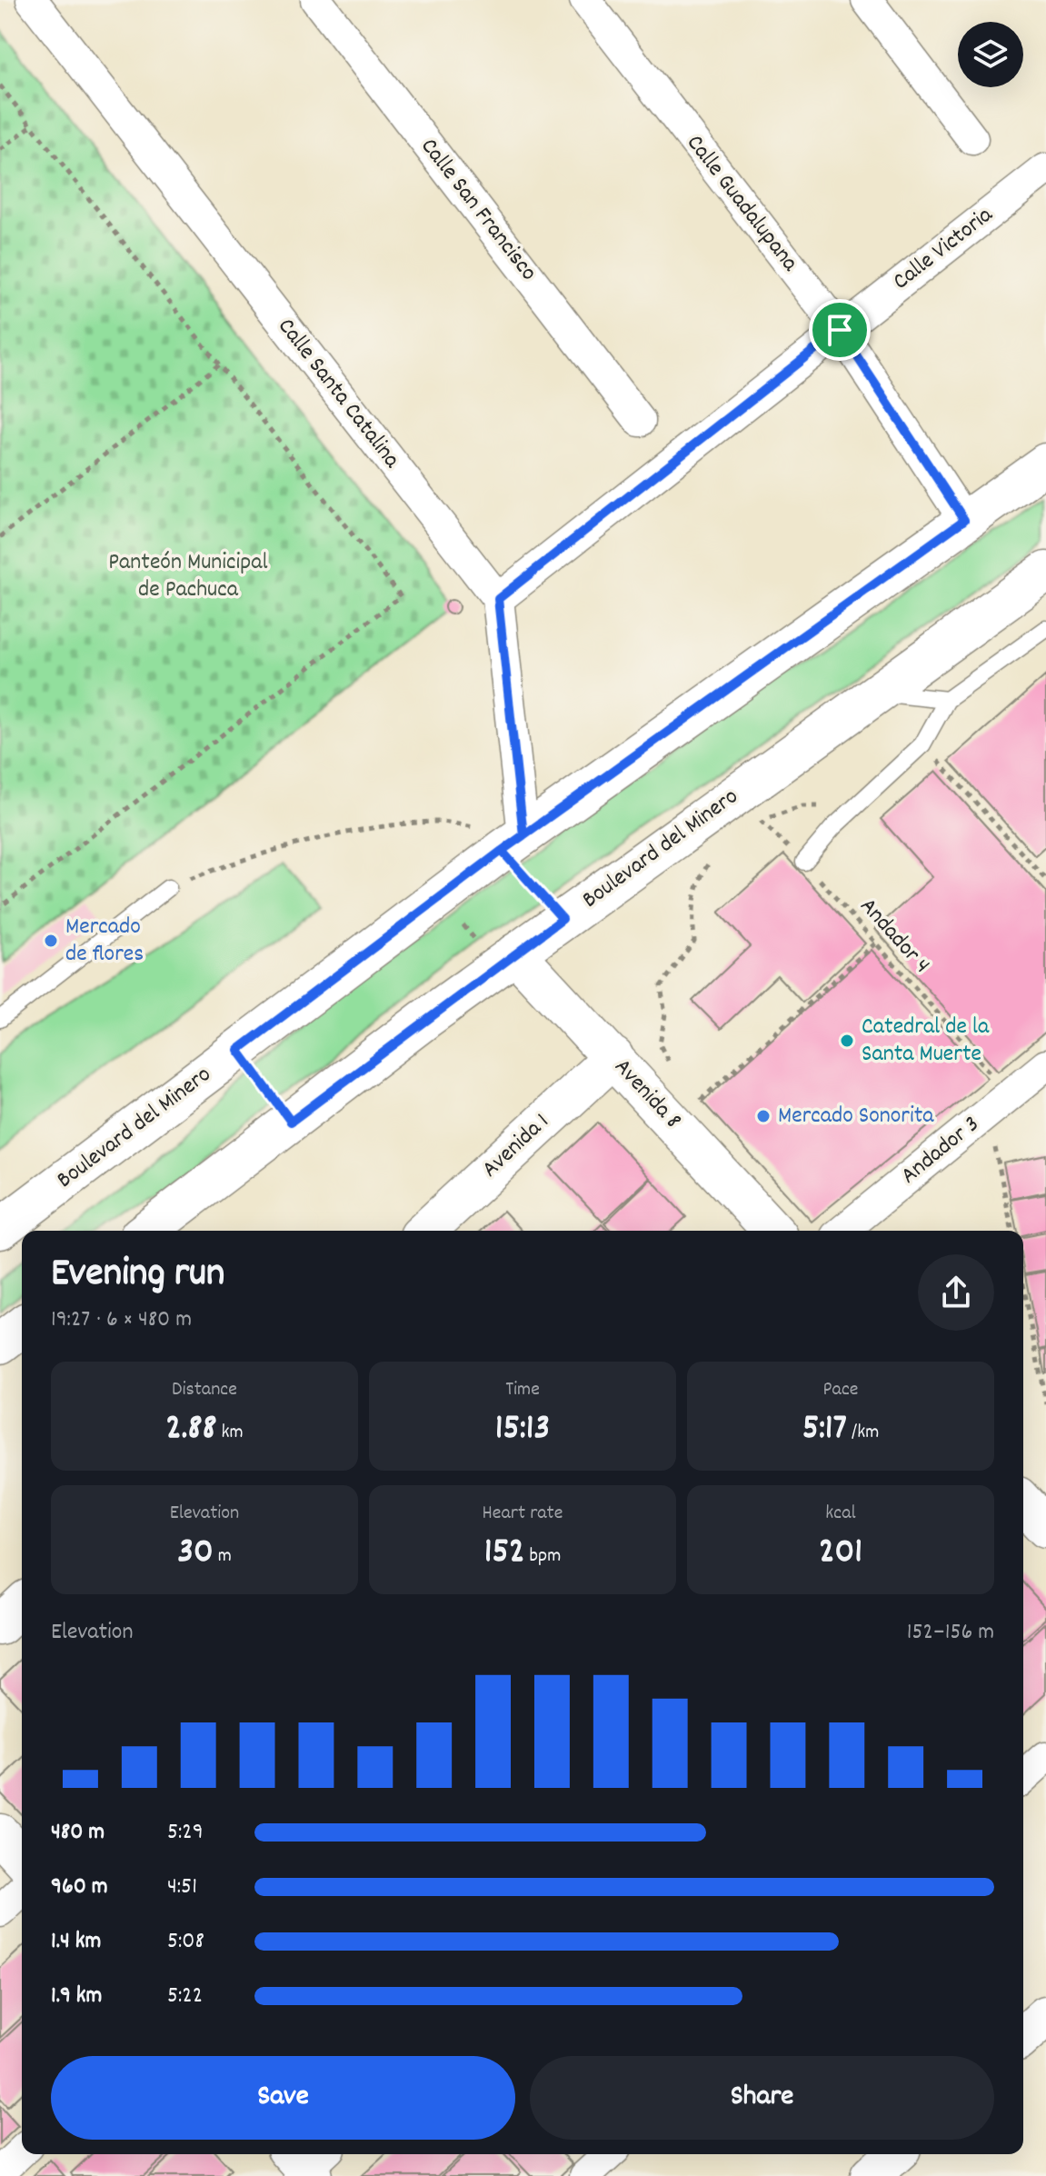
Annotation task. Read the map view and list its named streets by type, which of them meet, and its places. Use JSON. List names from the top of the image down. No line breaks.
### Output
{"streets":{"main road":["Boulevard del Minero","Avenida 8","Avenida 1"],"street":["Calle Guadalupana","Calle San Francisco","Calle Victoria","Calle Santa Catalina","Andador 3"],"path":["Andador 4"]},"crossings":[["Calle Guadalupana","Calle Victoria"],["Calle Guadalupana","Boulevard del Minero"],["Calle Victoria","Calle Santa Catalina"],["Boulevard del Minero","Avenida 8"],["Avenida 8","Avenida 1"]],"parks":["Panteón Municipal de Pachuca"],"places":["Mercado de flores","Catedral de la Santa Muerte","Mercado Sonorita"],"page":{"heading":["Evening run","19:27 · 6 × 480 m"],"stats":[["Distance","2.88 km"],["Time","15:13"],["Pace","5:17 /km"],["Elevation","30 m"],["Heart rate","152 bpm"],["kcal","201"]],"chart":["Elevation","152–156 m"],"list":[{"name":"480 m","note":"5:29"},{"name":"960 m","note":"4:51"},{"name":"1.4 km","note":"5:08"},{"name":"1.9 km","note":"5:22"}],"buttons":["Save","Share"]}}
